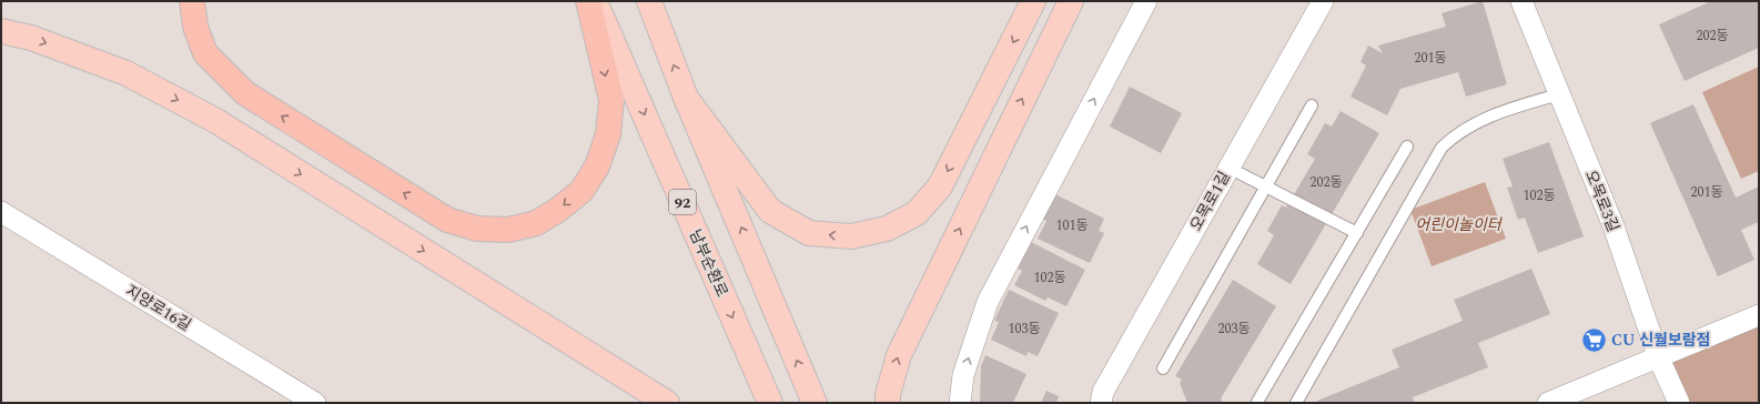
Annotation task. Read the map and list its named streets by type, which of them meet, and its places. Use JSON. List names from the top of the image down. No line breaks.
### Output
{"streets":{"main road":["92","남부순환로"],"street":["오목로1길","오목로3길","지양로16길"]},"parks":["어린이놀이터"],"places":{"supermarket":["CU 신월보람점"]},"house_numbers":["202동","201동","202동","201동","102동","101동","102동","103동","203동"]}
